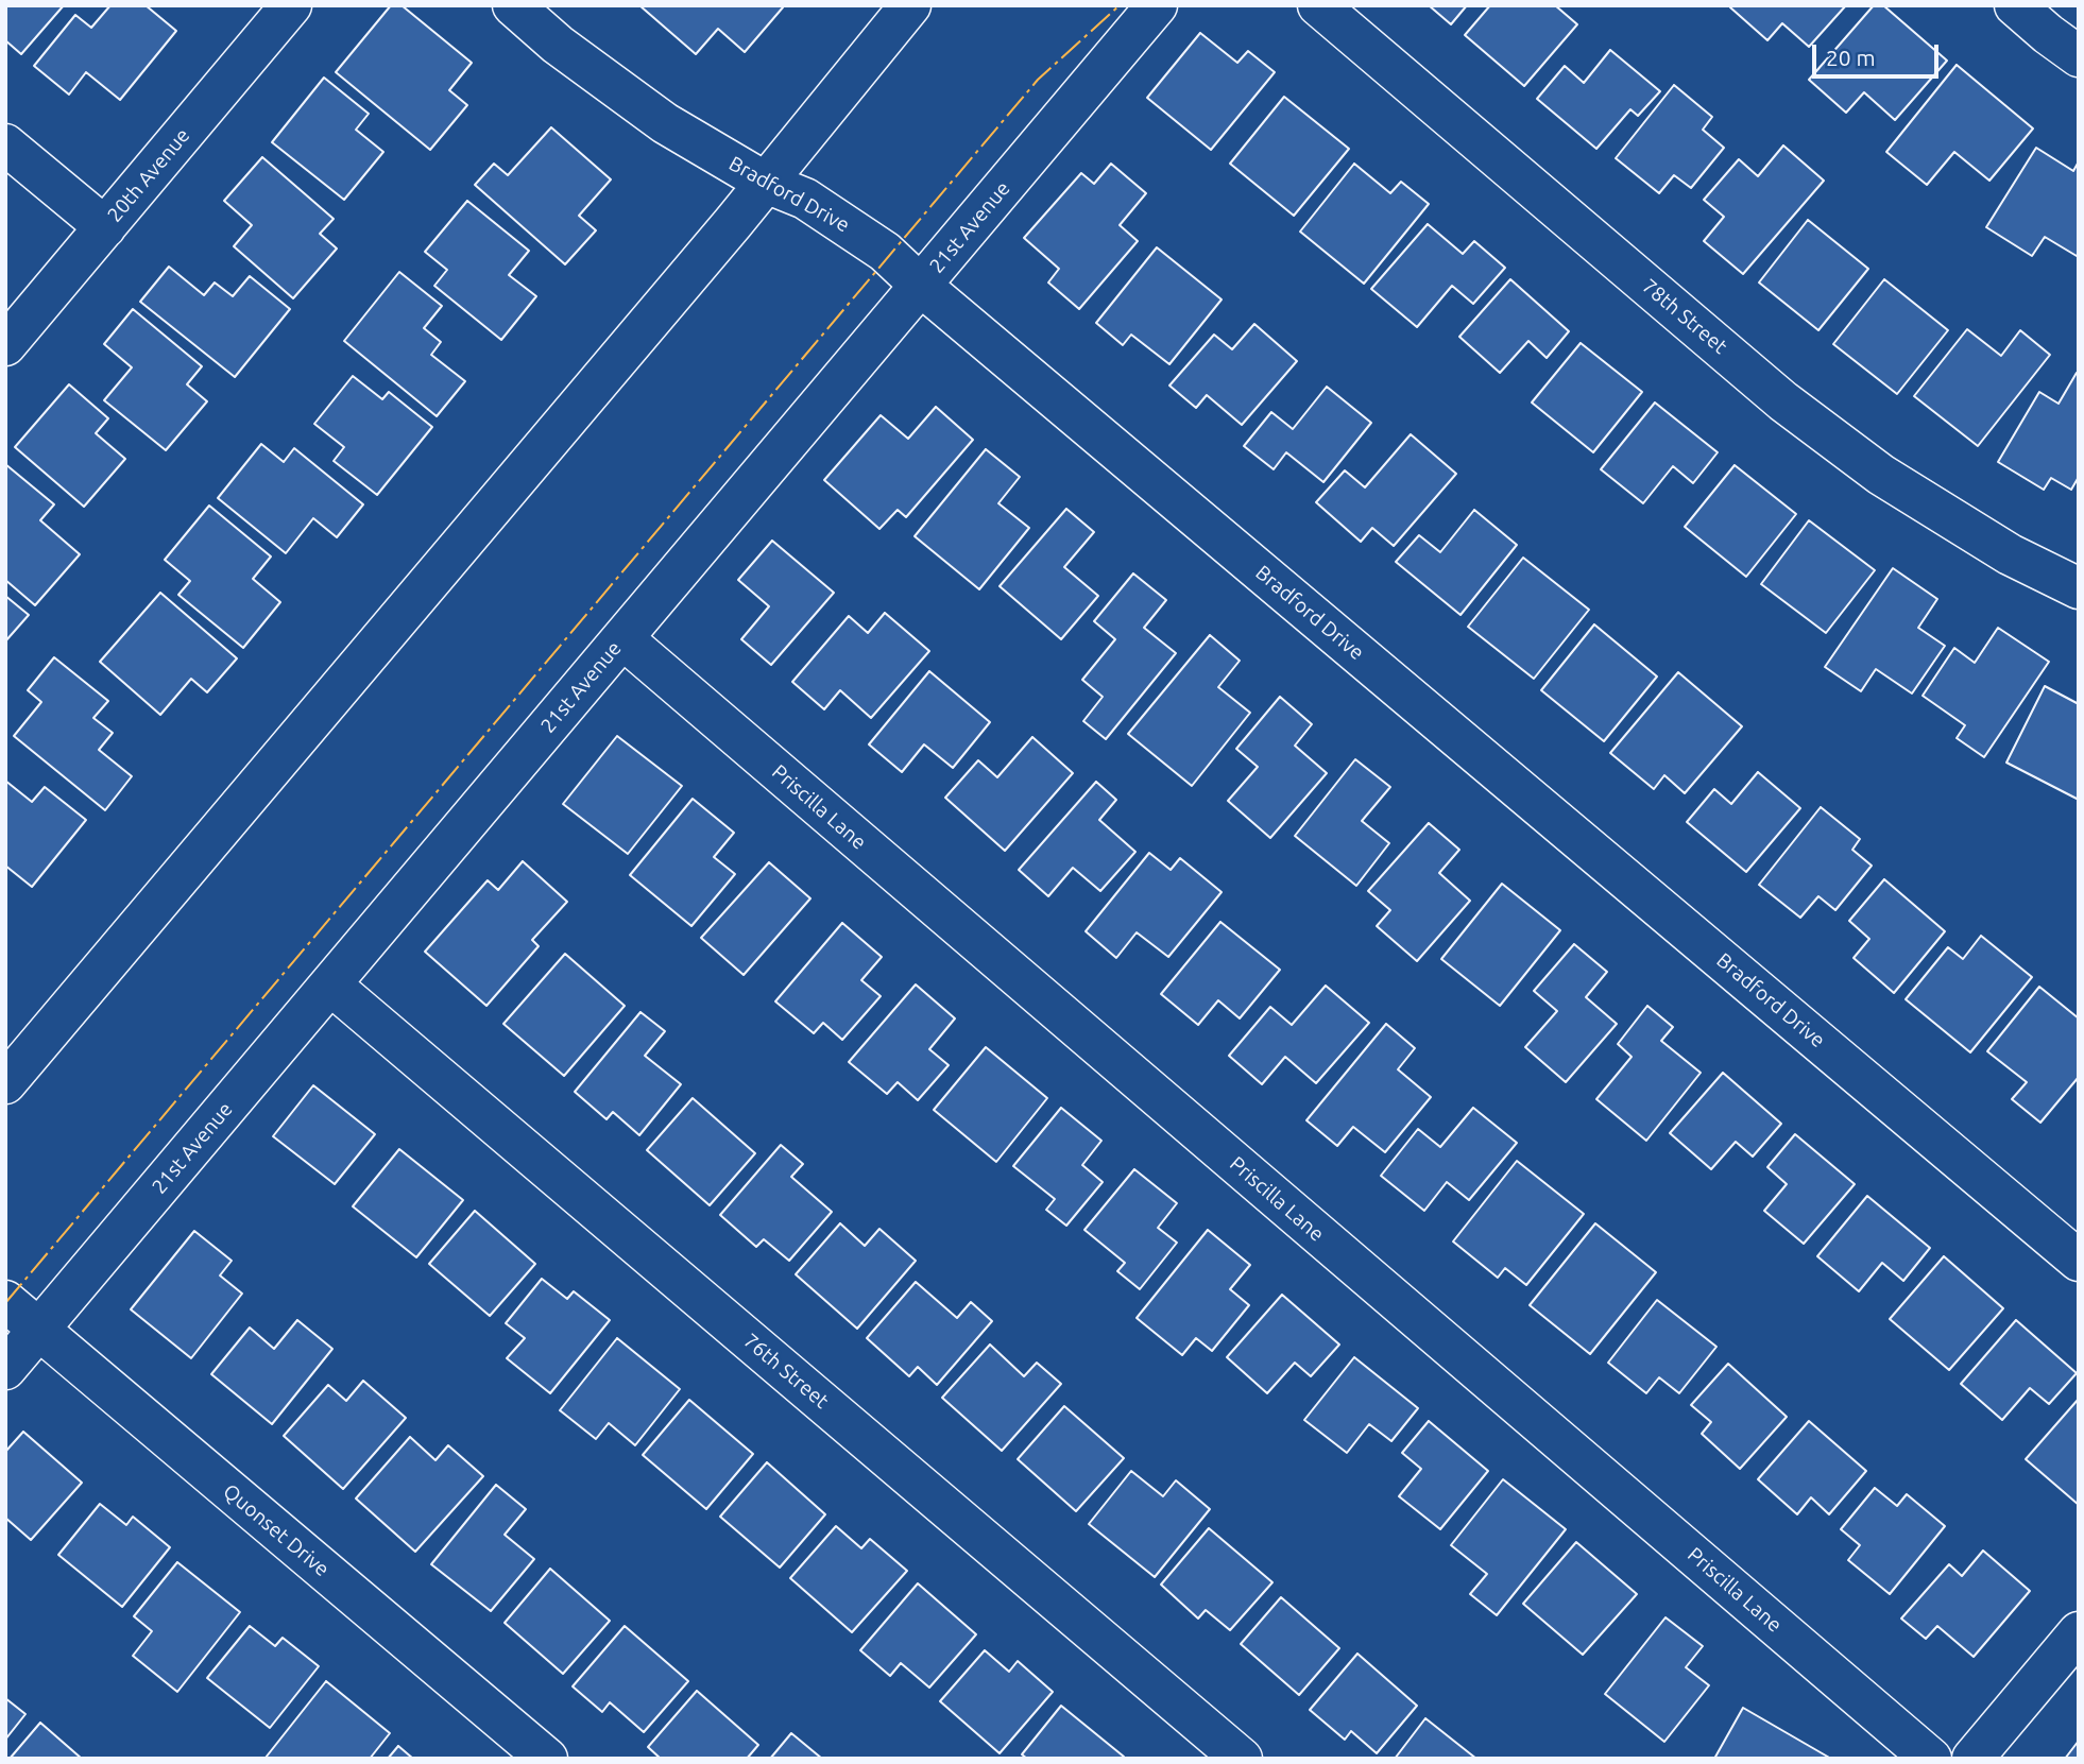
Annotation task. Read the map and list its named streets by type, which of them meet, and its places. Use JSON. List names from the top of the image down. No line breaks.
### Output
{"streets":{"street":["20th Avenue","Bradford Drive","21st Avenue","78th Street","Priscilla Lane","76th Street","Quonset Drive"]},"crossings":[["Bradford Drive","21st Avenue"],["21st Avenue","Priscilla Lane"],["21st Avenue","76th Street"],["21st Avenue","Quonset Drive"]],"scale_bar":"20 m"}
